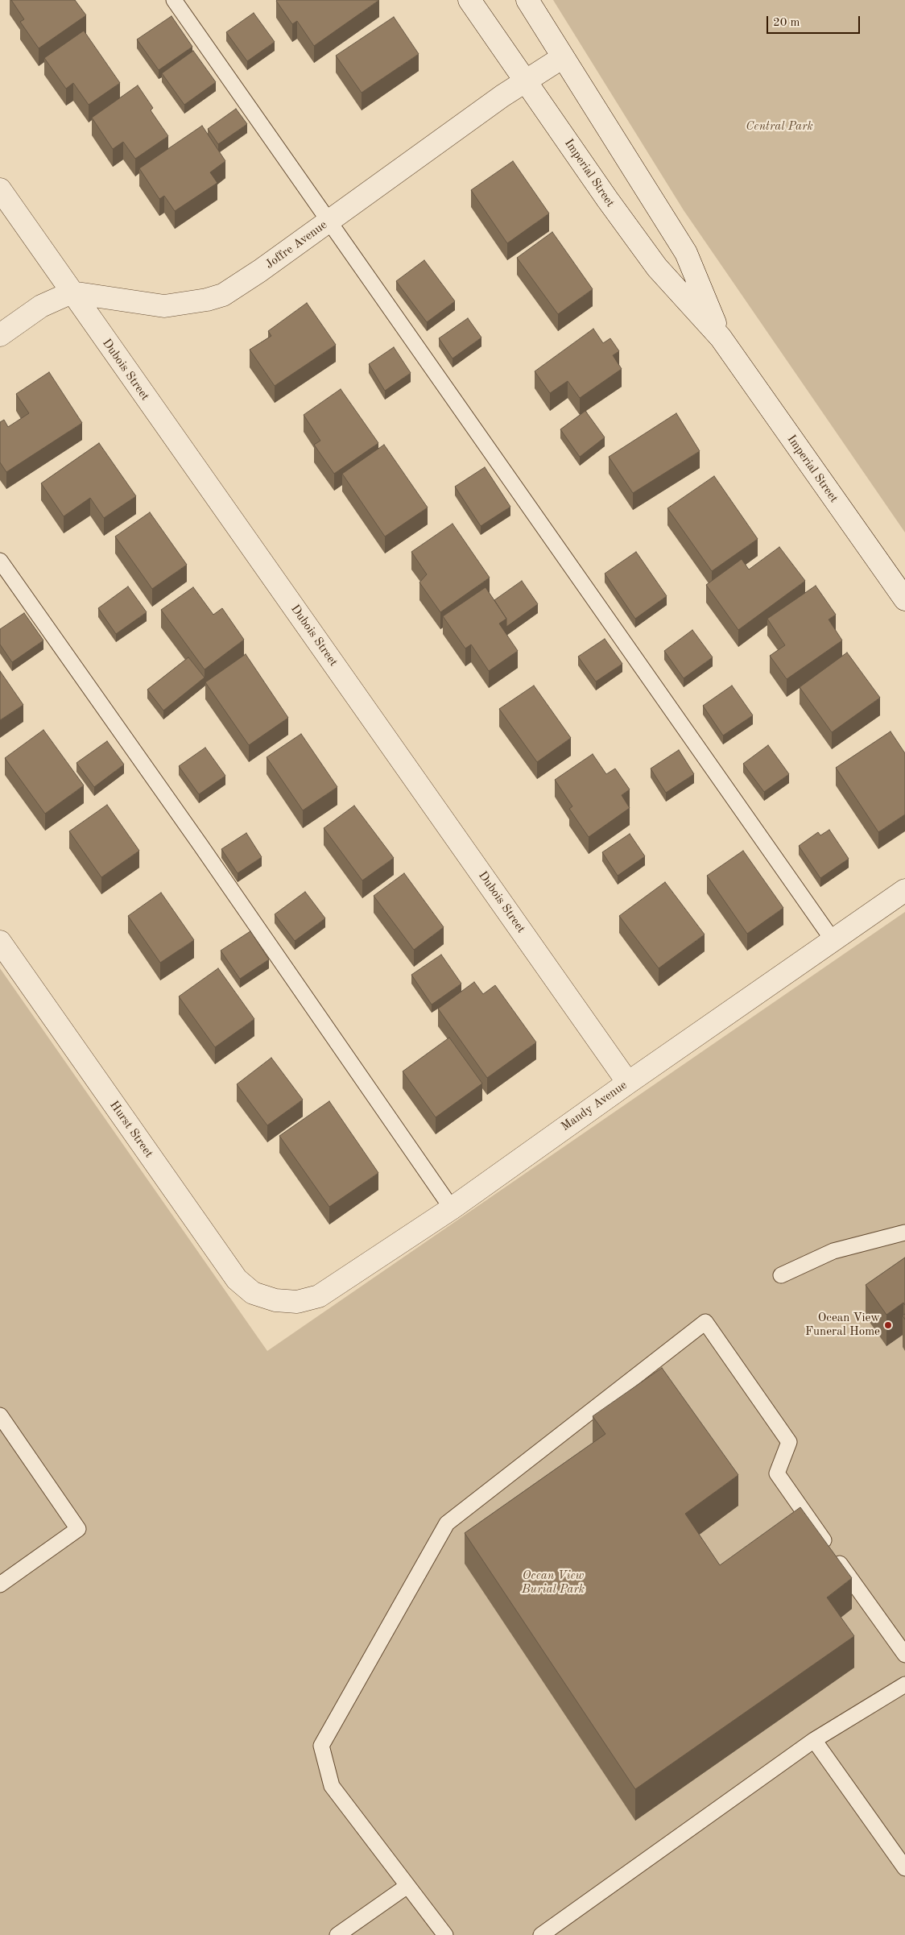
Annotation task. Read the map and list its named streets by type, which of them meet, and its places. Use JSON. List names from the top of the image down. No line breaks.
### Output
{"streets":{"street":["Imperial Street","Joffre Avenue","Dubois Street","Mandy Avenue","Hurst Street"]},"crossings":[["Imperial Street","Joffre Avenue"],["Joffre Avenue","Dubois Street"],["Dubois Street","Mandy Avenue"],["Mandy Avenue","Hurst Street"]],"parks":["Central Park","Ocean View Burial Park"],"places":["Ocean View Funeral Home"],"scale_bar":"20 m"}
